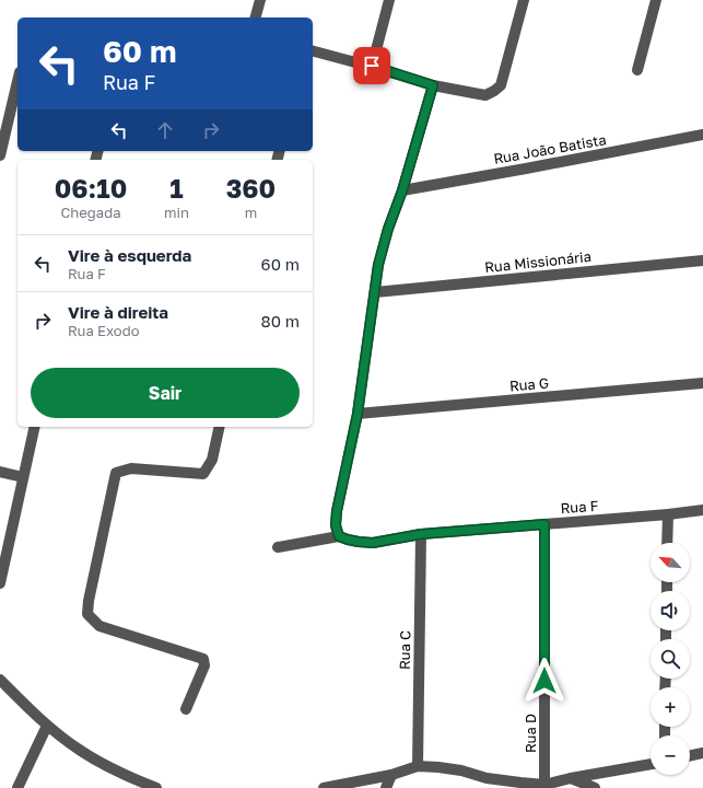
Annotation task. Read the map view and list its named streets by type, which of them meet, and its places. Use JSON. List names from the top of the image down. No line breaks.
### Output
{"streets":{"street":["Rua João Batista","Rua Missionária","Rua G","Rua F","Rua C","Rua D"]},"crossings":[["Rua F","Rua C"],["Rua F","Rua D"]],"north":"top left","page":{"turn":["60 m","Rua F"],"eta":["06:10","Chegada","1","min","360","m"],"list":[{"name":"Vire à esquerda","note":"Rua F","value":"60 m"},{"name":"Vire à direita","note":"Rua Exodo","value":"80 m"}],"buttons":"Sair","map_buttons":["+","−"]}}
